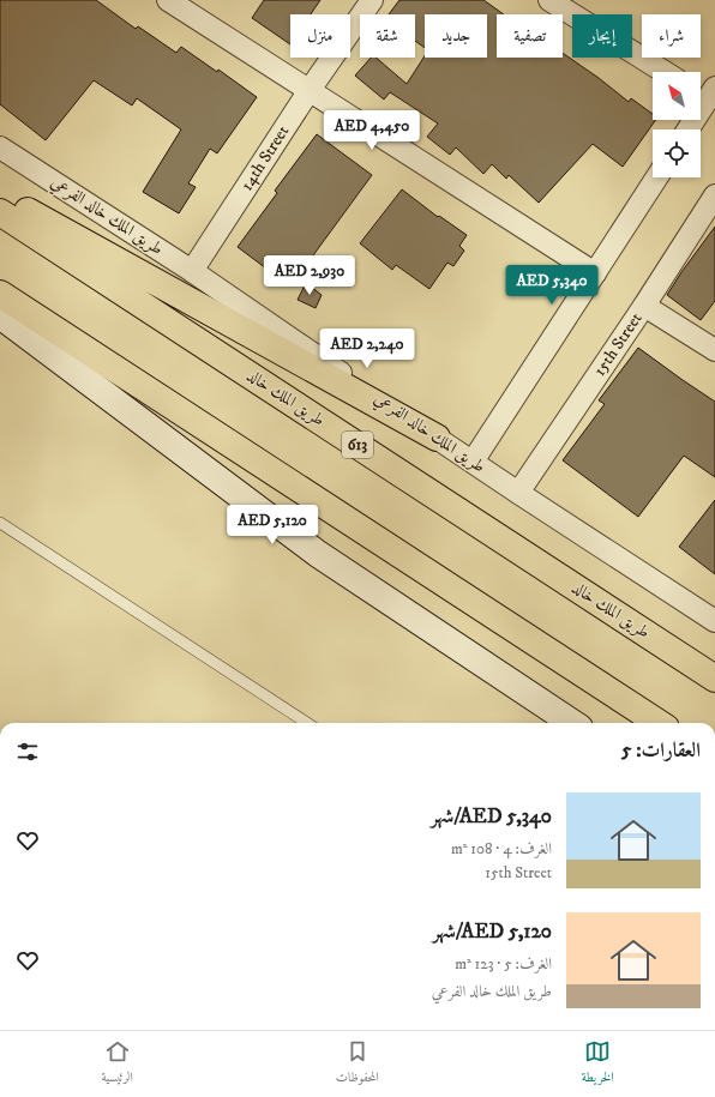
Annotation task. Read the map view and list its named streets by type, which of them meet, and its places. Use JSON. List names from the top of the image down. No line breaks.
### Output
{"streets":{"highway":["طريق الملك خالد","613"],"street":["14th Street","طريق الملك خالد الفرعي","15th Street"]},"crossings":[["14th Street","طريق الملك خالد الفرعي"],["طريق الملك خالد الفرعي","15th Street"]],"north":"top left","page":{"chip":["شراء","إيجار","تصفية","جديد","شقة","منزل"],"price":["AED 4,450","AED 2,930","AED 5,340","AED 2,240","AED 5,120"],"heading":"العقارات: 5","list":[{"name":"AED 5,340/شهر","note":"الغرف: 4 · 108 m² · 15th Street"},{"name":"AED 5,120/شهر","note":"الغرف: 5 · 123 m² · طريق الملك خالد الفرعي"}],"tabs":["الخريطة","المحفوظات","الرئيسية"]}}
